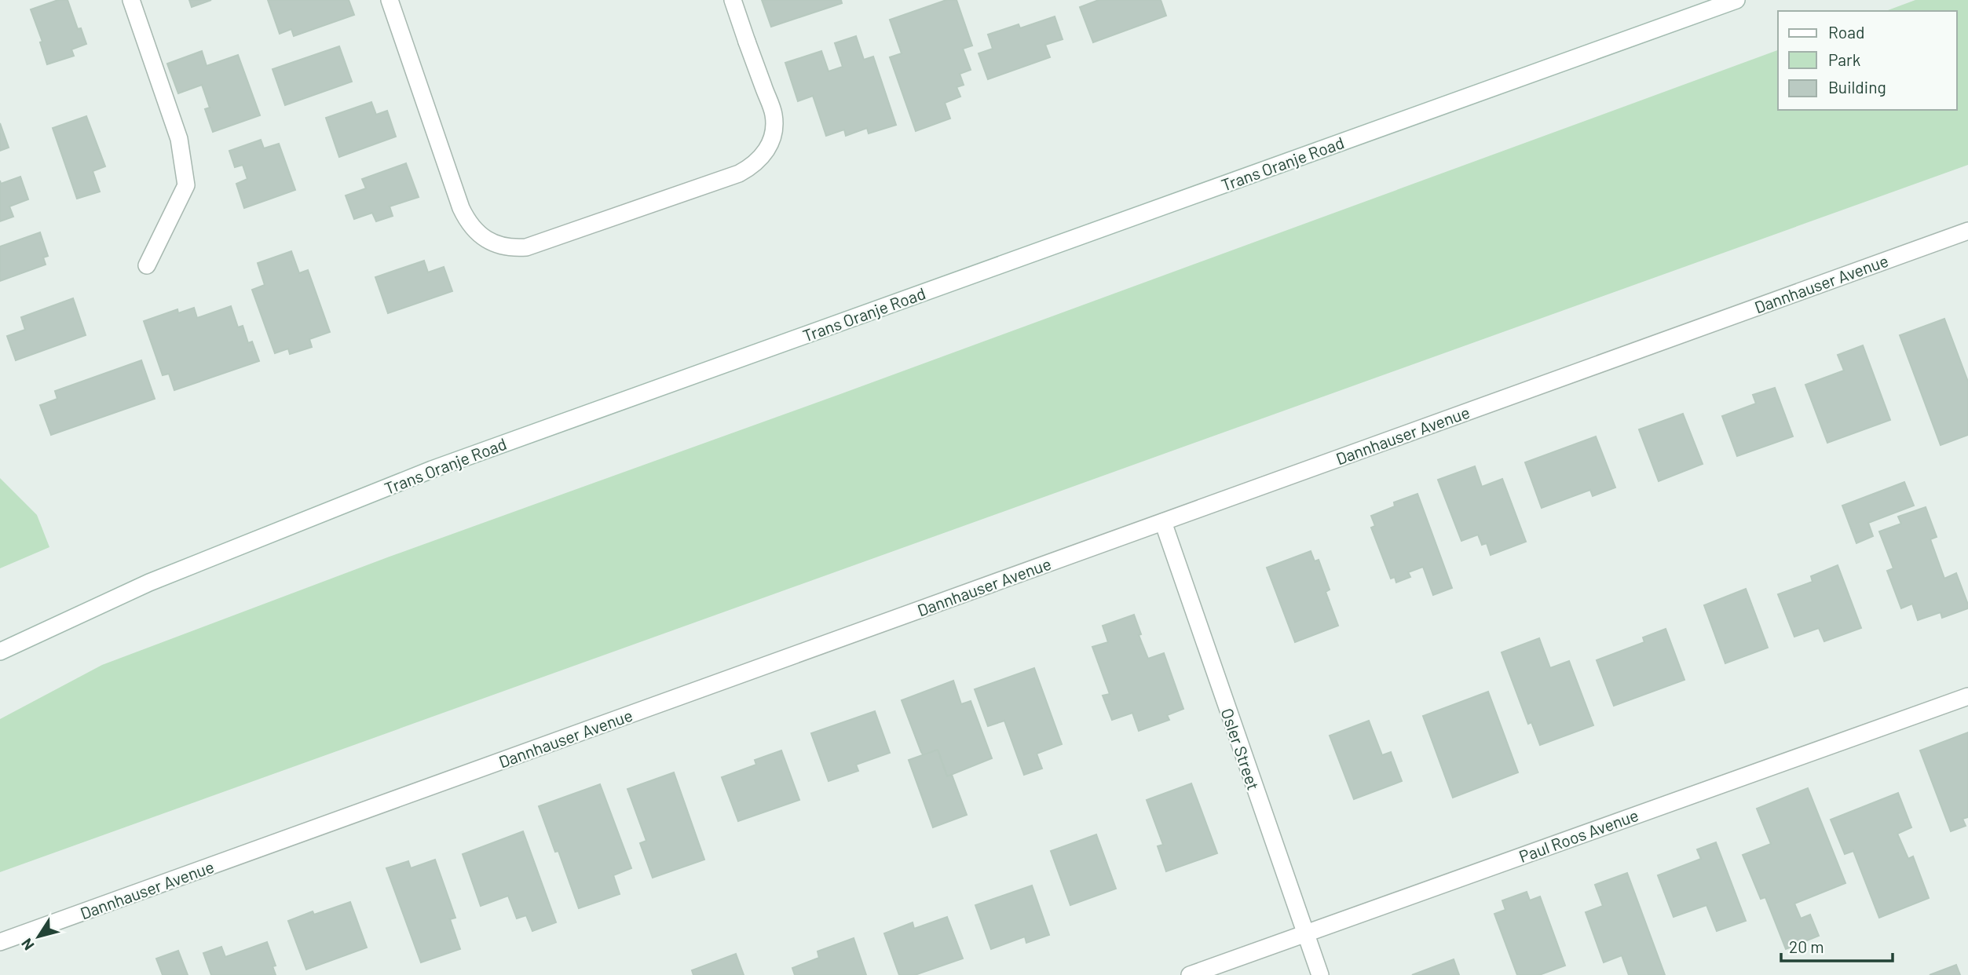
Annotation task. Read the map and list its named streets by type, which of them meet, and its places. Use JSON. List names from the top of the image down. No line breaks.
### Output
{"streets":{"street":["Trans Oranje Road","Dannhauser Avenue","Osler Street","Paul Roos Avenue"]},"crossings":[["Dannhauser Avenue","Osler Street"],["Osler Street","Paul Roos Avenue"]],"legend":["Road","Park","Building"],"scale_bar":"20 m","north":"bottom left"}
